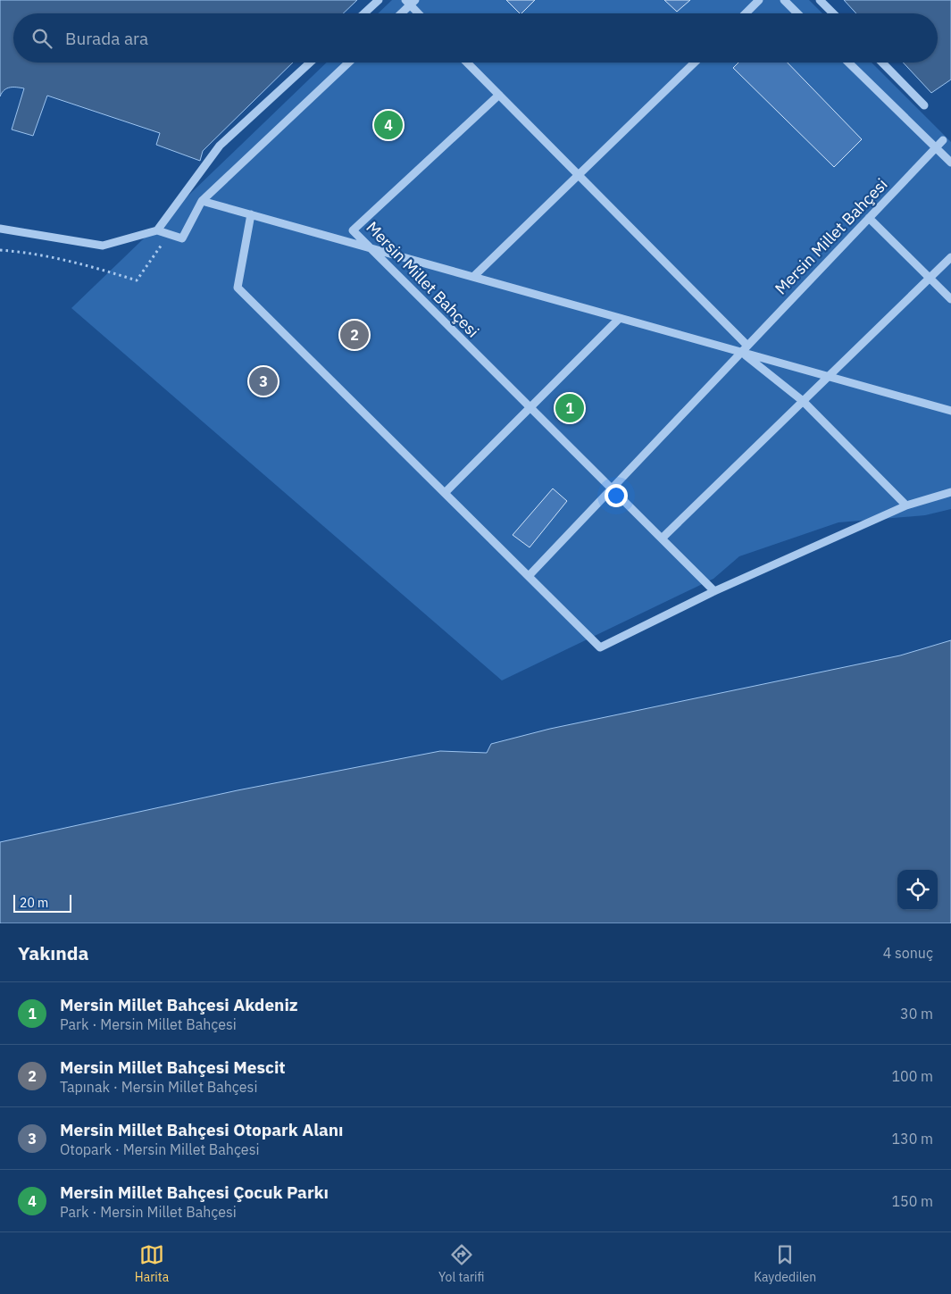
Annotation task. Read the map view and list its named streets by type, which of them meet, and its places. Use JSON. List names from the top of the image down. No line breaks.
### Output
{"streets":{"street":["Mersin Millet Bahçesi"]},"scale_bar":"20 m","page":{"search":"Burada ara","pins":["4","2","3","1"],"scale":"20 m","heading":["Yakında","4 sonuç"],"list":[{"mark":"1","name":"Mersin Millet Bahçesi Akdeniz","note":"Park · Mersin Millet Bahçesi","value":"30 m"},{"mark":"2","name":"Mersin Millet Bahçesi Mescit","note":"Tapınak · Mersin Millet Bahçesi","value":"100 m"},{"mark":"3","name":"Mersin Millet Bahçesi Otopark Alanı","note":"Otopark · Mersin Millet Bahçesi","value":"130 m"},{"mark":"4","name":"Mersin Millet Bahçesi Çocuk Parkı","note":"Park · Mersin Millet Bahçesi","value":"150 m"}],"nav":["Harita","Yol tarifi","Kaydedilen"]}}
